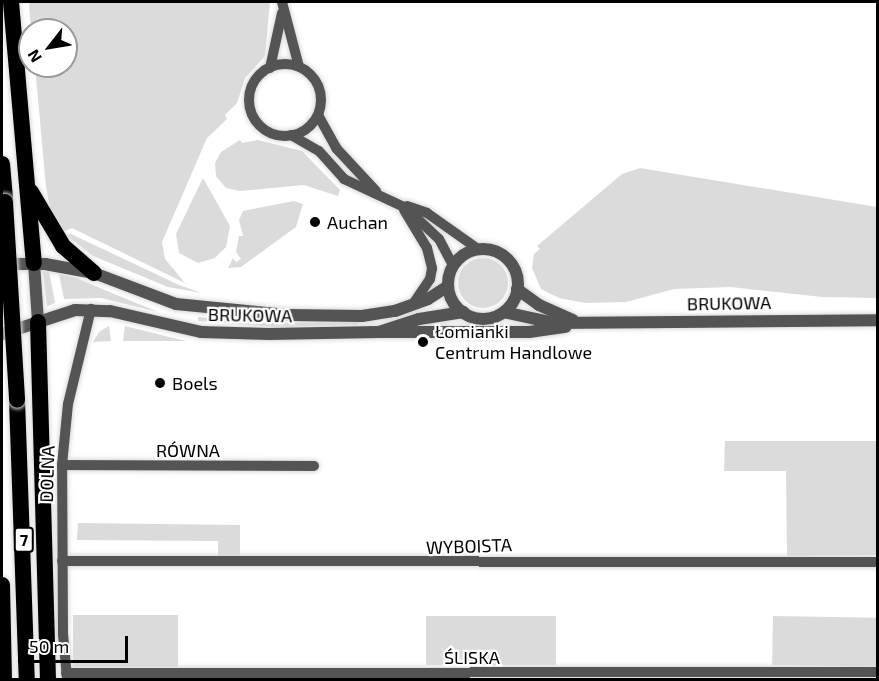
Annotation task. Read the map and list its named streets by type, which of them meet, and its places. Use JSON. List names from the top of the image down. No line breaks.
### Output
{"streets":{"highway":["7"],"street":["BRUKOWA","RÓWNA","DOLNA","WYBOISTA","ŚLISKA"]},"crossings":[["BRUKOWA","DOLNA"],["RÓWNA","DOLNA"],["DOLNA","WYBOISTA"],["DOLNA","ŚLISKA"]],"places":["Auchan","Łomianki Centrum Handlowe","Boels"],"scale_bar":"50 m","north":"bottom left"}
